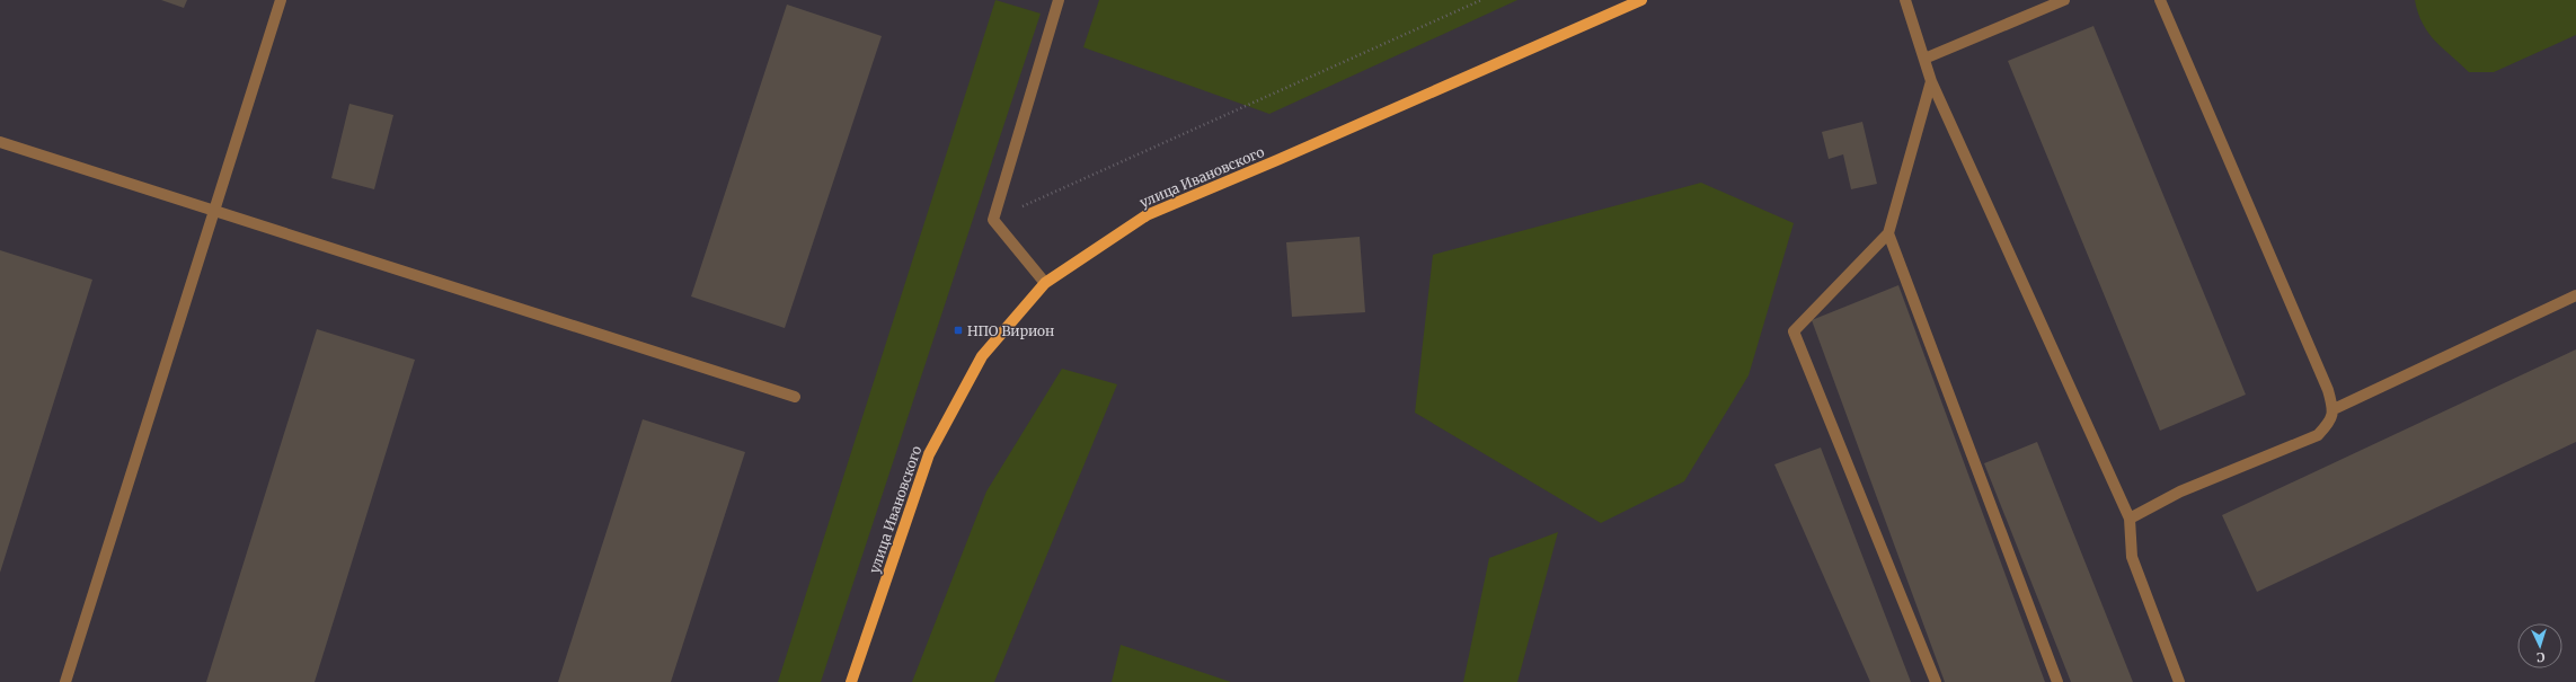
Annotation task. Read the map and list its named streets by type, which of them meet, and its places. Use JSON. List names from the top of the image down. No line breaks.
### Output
{"streets":{"main road":["улица Ивановского"]},"places":{"transit":["НПО Вирион"]},"north":"bottom"}
